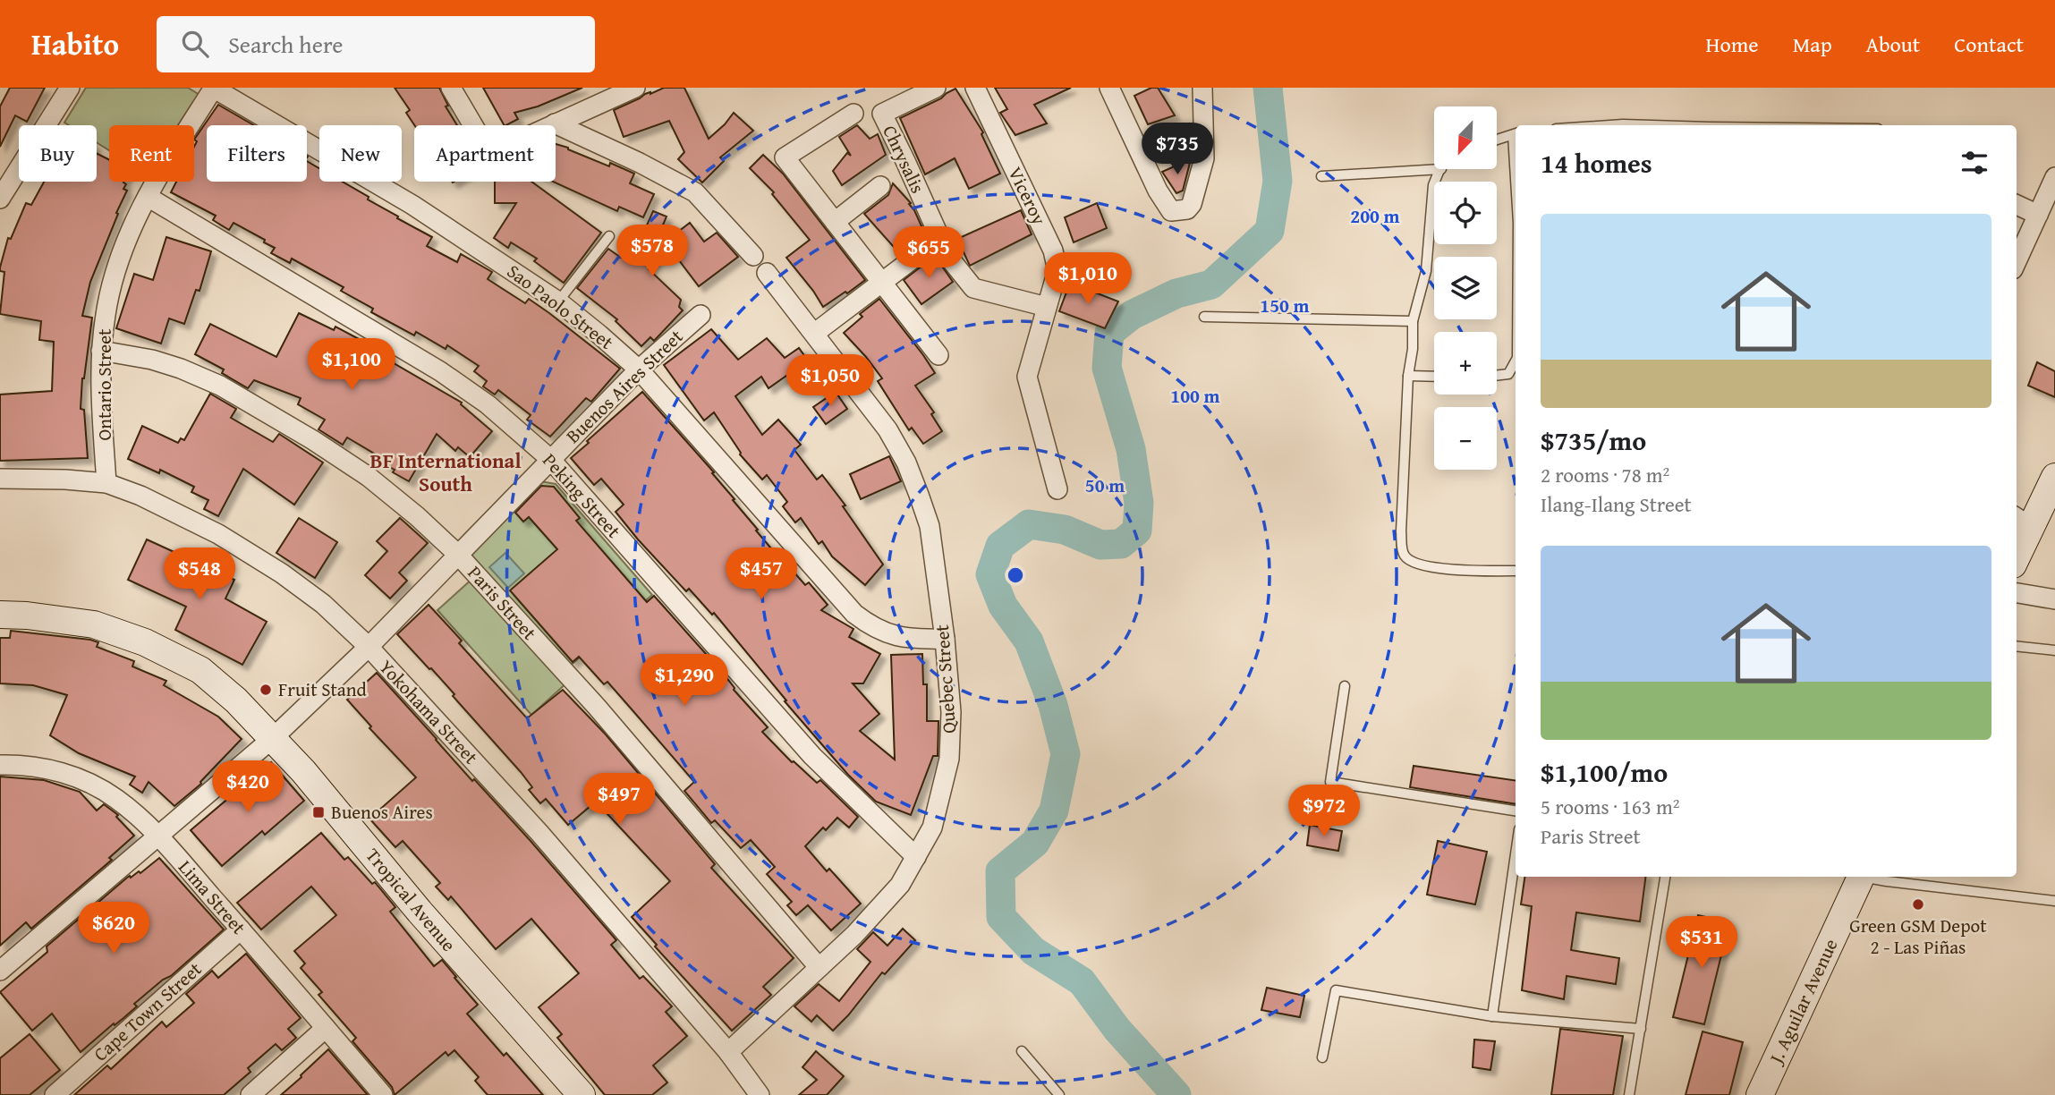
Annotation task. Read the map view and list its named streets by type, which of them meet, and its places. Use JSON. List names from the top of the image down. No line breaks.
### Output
{"streets":{"street":["Chrysalis","Viceroy","Sao Paolo Street","Ontario Street","Buenos Aires Street","Peking Street","Paris Street","Quebec Street","Yokohama Street","Lima Street","Tropical Avenue","J. Aguilar Avenue","Cape Town Street"]},"crossings":[["Chrysalis","Viceroy"],["Sao Paolo Street","Ontario Street"],["Sao Paolo Street","Buenos Aires Street"],["Sao Paolo Street","Quebec Street"],["Ontario Street","Peking Street"],["Ontario Street","Paris Street"],["Ontario Street","Yokohama Street"],["Buenos Aires Street","Peking Street"],["Buenos Aires Street","Paris Street"],["Buenos Aires Street","Yokohama Street"],["Buenos Aires Street","Lima Street"],["Buenos Aires Street","Tropical Avenue"],["Peking Street","Quebec Street"],["Paris Street","Quebec Street"],["Quebec Street","Yokohama Street"],["Lima Street","Cape Town Street"]],"districts":["BF International South"],"places":{"other":["Fruit Stand","Green GSM Depot 2 - Las Piñas"],"transit":["Buenos Aires"]},"north":"bottom left","page":{"header":"Habito","search":"Search here","nav":["Home","Map","About","Contact"],"map_buttons":["+","−"],"price":["$735","$578","$655","$1,010","$1,100","$1,050","$548","$457","$1,290","$420","$497","$972","$620","$531"],"chip":["Buy","Rent","Filters","New","Apartment"],"heading":"14 homes","list":[{"name":"$735/mo","note":"2 rooms · 78 m² · Ilang-Ilang Street"},{"name":"$1,100/mo","note":"5 rooms · 163 m² · Paris Street"}]},"rings":["200 m","150 m","100 m","50 m"]}
